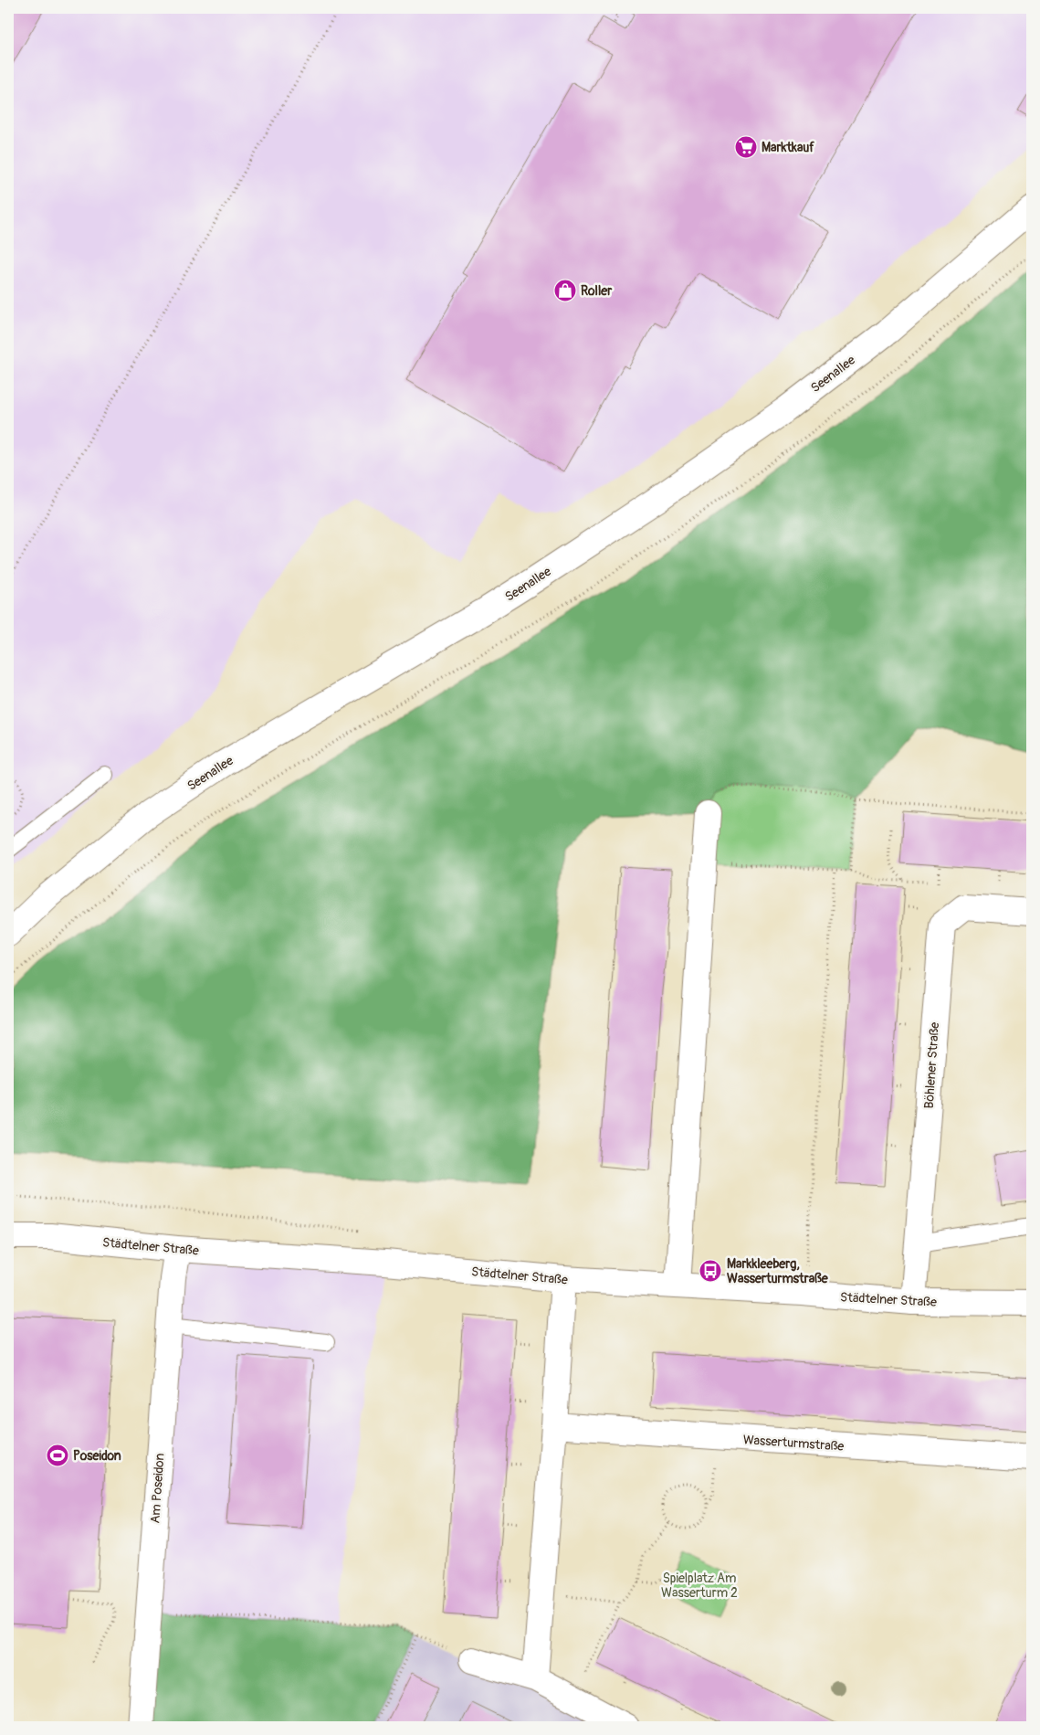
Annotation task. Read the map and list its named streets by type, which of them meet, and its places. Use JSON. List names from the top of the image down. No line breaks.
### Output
{"streets":{"street":["Seenallee","Böhlener Straße","Städtelner Straße","Wasserturmstraße","Am Poseidon"]},"crossings":[["Böhlener Straße","Städtelner Straße"],["Städtelner Straße","Am Poseidon"]],"parks":["Spielplatz Am Wasserturm 2"],"places":{"supermarket":["Marktkauf"],"shop":["Roller"],"bus stop":["Markkleeberg, Wasserturmstraße"],"sports":["Poseidon"]}}
